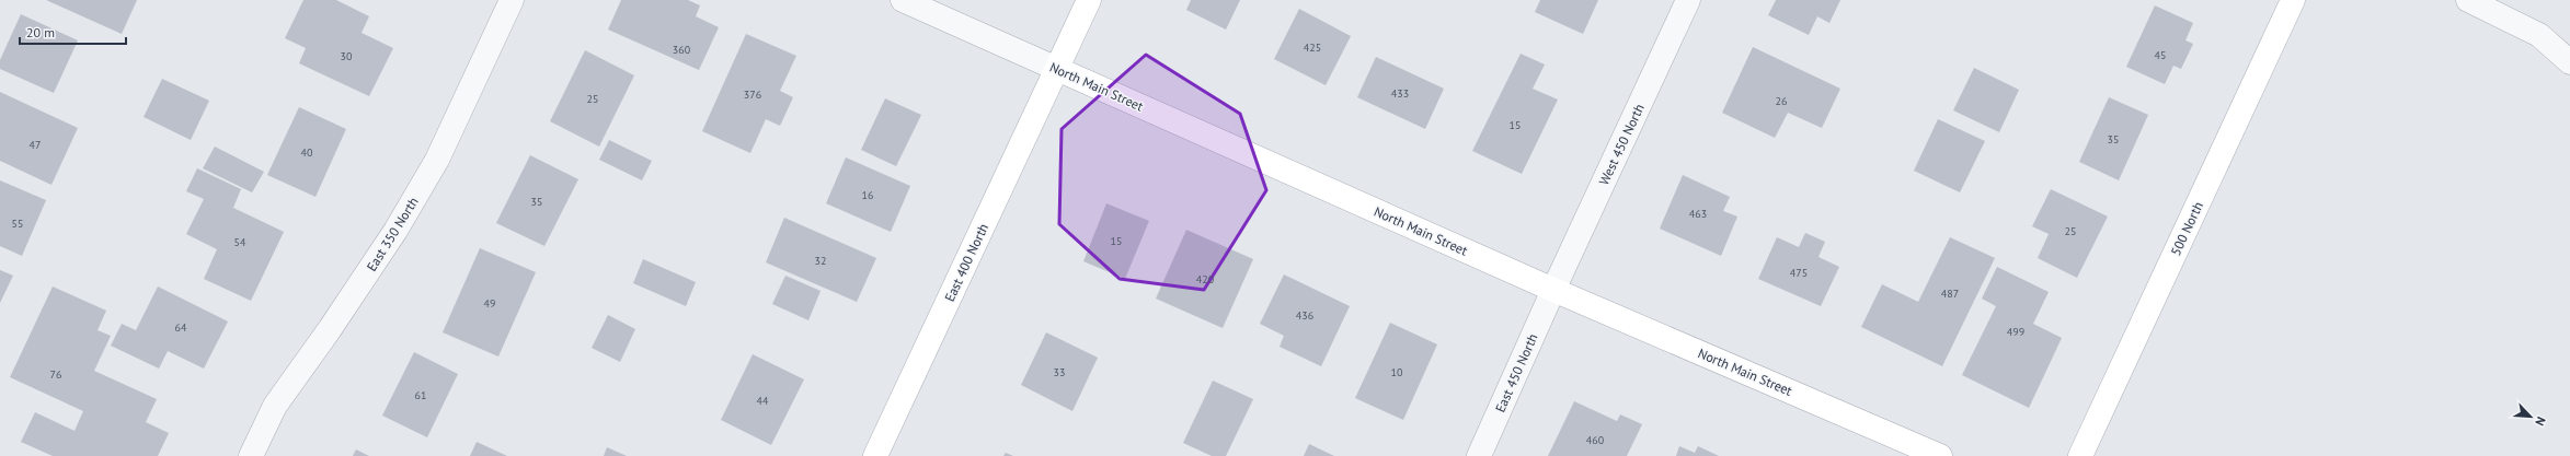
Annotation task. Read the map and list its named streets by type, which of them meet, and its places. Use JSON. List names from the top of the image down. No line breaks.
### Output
{"streets":{"street":["North Main Street","West 450 North","500 North","East 350 North","East 400 North","East 450 North"]},"crossings":[["North Main Street","West 450 North"],["North Main Street","East 400 North"],["North Main Street","East 450 North"],["West 450 North","East 450 North"]],"house_numbers":["425","360","45","30","433","376","25","26","15","35","47","40","16","35","463","55","25","15","54","32","475","420","487","49","436","64","499","33","10","76","61","44","460"],"scale_bar":"20 m","north":"bottom right"}
